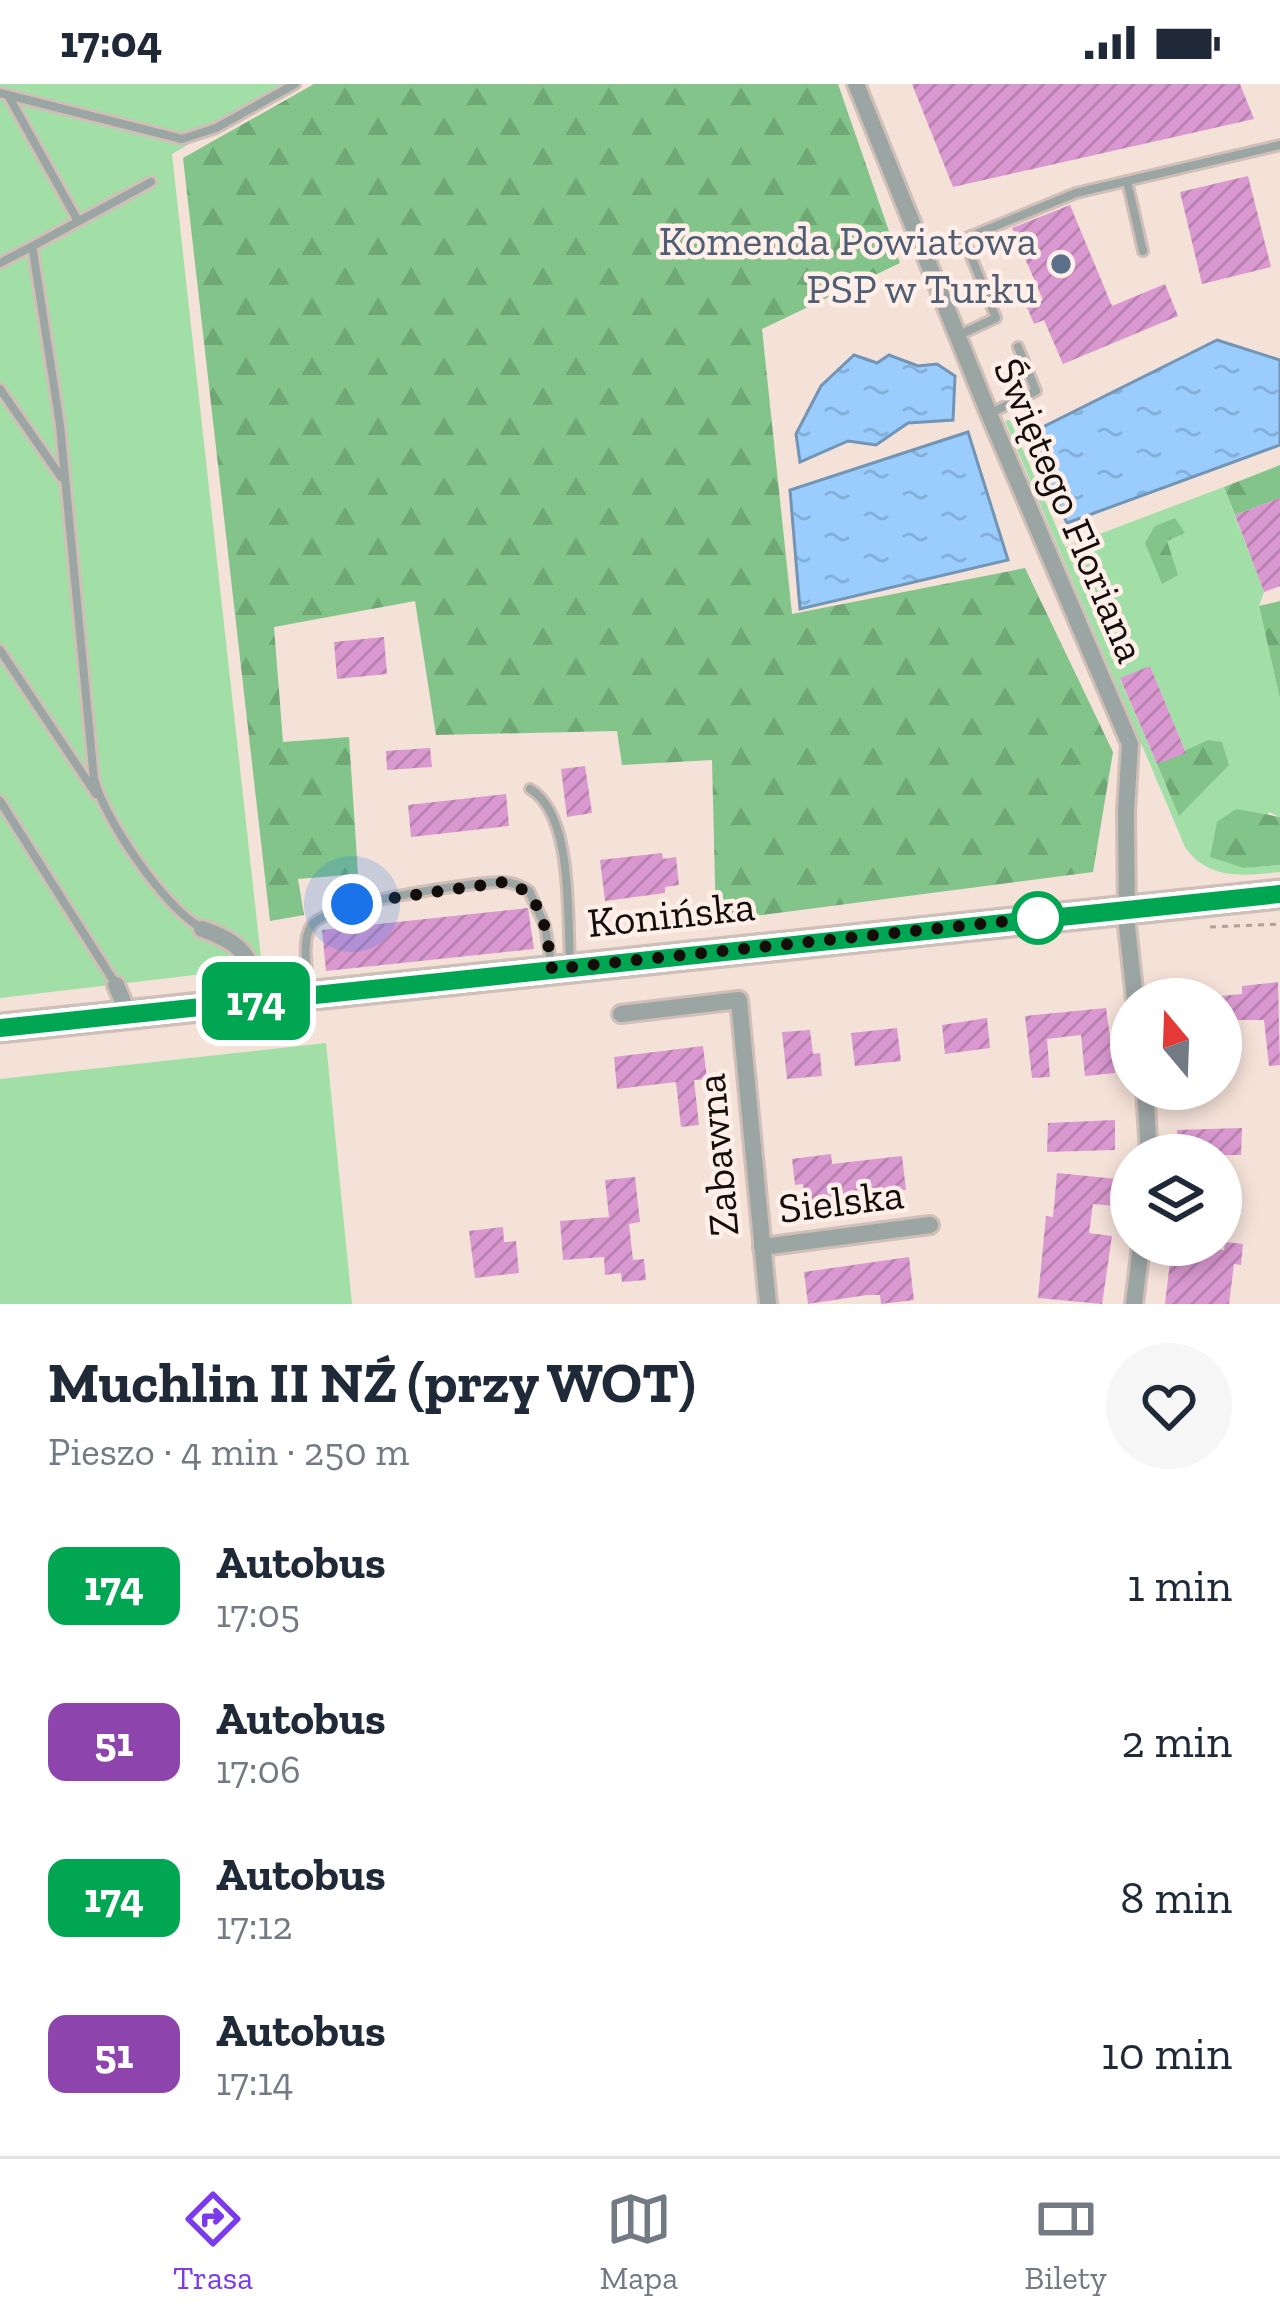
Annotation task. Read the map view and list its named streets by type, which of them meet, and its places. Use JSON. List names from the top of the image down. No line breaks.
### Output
{"streets":{"main road":["Konińska"],"street":["Świętego Floriana","Zabawna","Sielska"]},"crossings":[["Świętego Floriana","Konińska"],["Zabawna","Sielska"]],"places":["Komenda Powiatowa PSP w Turku"],"lines":["bus line 174"],"north":"top","page":{"status":"17:04","on_map":"174","heading":["Muchlin II NŹ (przy WOT)","Pieszo · 4 min · 250 m"],"list":[{"mark":"174","name":"Autobus","note":"17:05","value":"1 min"},{"mark":"51","name":"Autobus","note":"17:06","value":"2 min"},{"mark":"174","name":"Autobus","note":"17:12","value":"8 min"},{"mark":"51","name":"Autobus","note":"17:14","value":"10 min"}],"tabs":["Trasa","Mapa","Bilety"]}}
